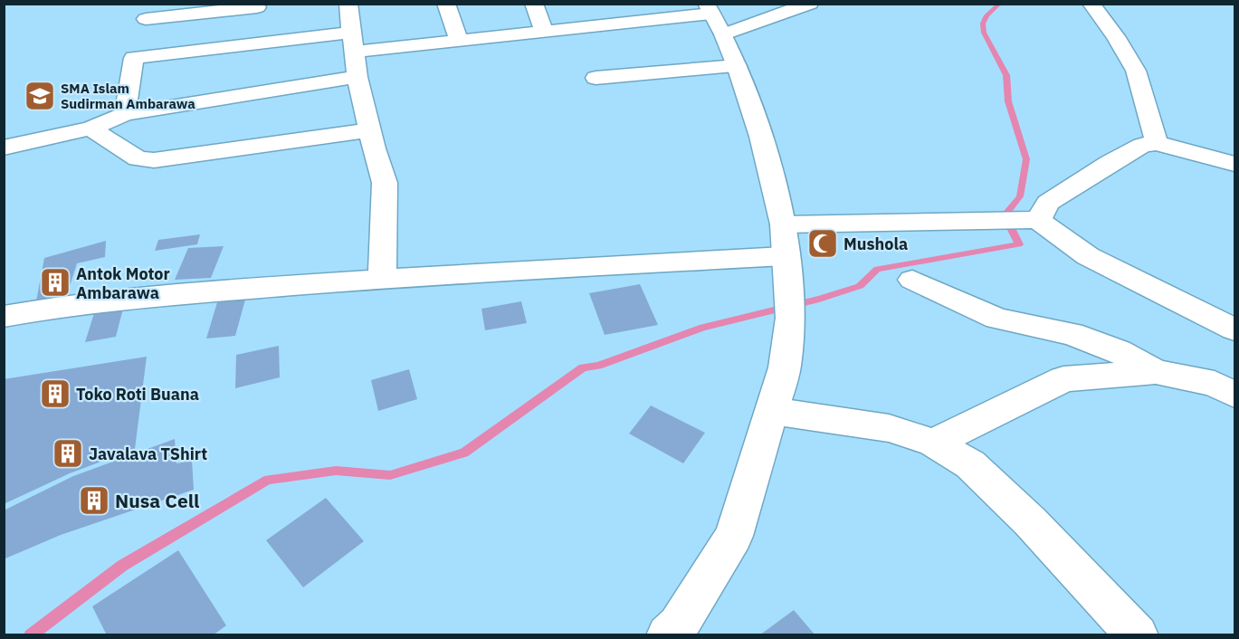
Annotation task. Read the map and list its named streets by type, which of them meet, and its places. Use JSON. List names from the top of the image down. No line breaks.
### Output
{"places":{"school or university":["SMA Islam Sudirman Ambarawa"],"mosque":["Mushola"],"building":["Antok Motor Ambarawa","Toko Roti Buana","Javalava TShirt","Nusa Cell"]}}
